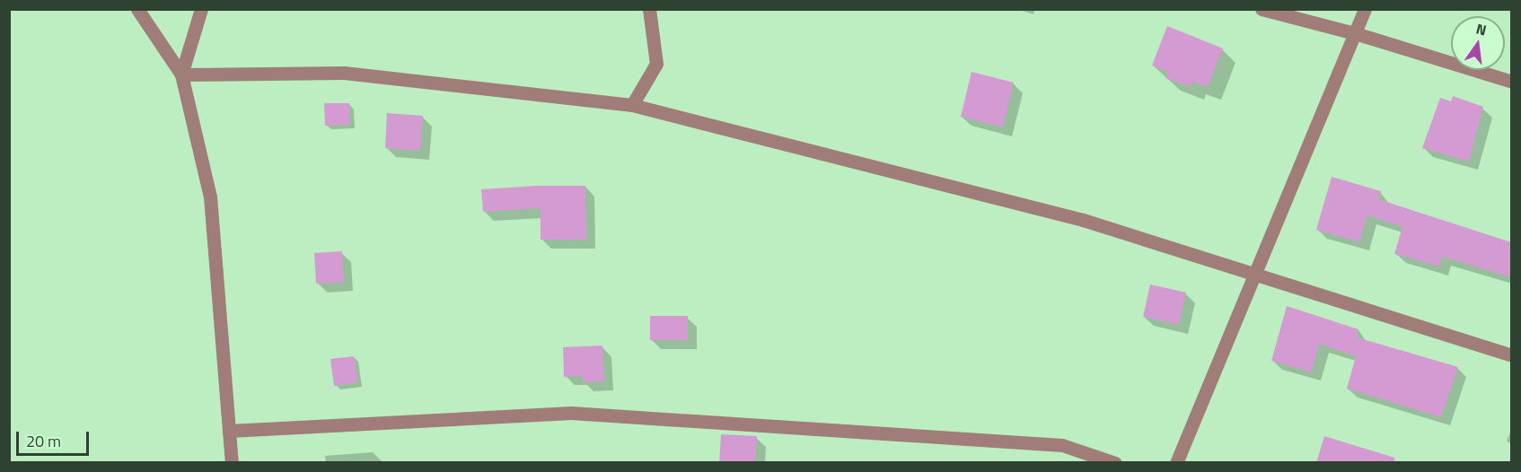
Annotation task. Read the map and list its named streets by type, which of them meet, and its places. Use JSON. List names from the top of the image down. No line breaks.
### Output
{"scale_bar":"20 m","north":"top"}
